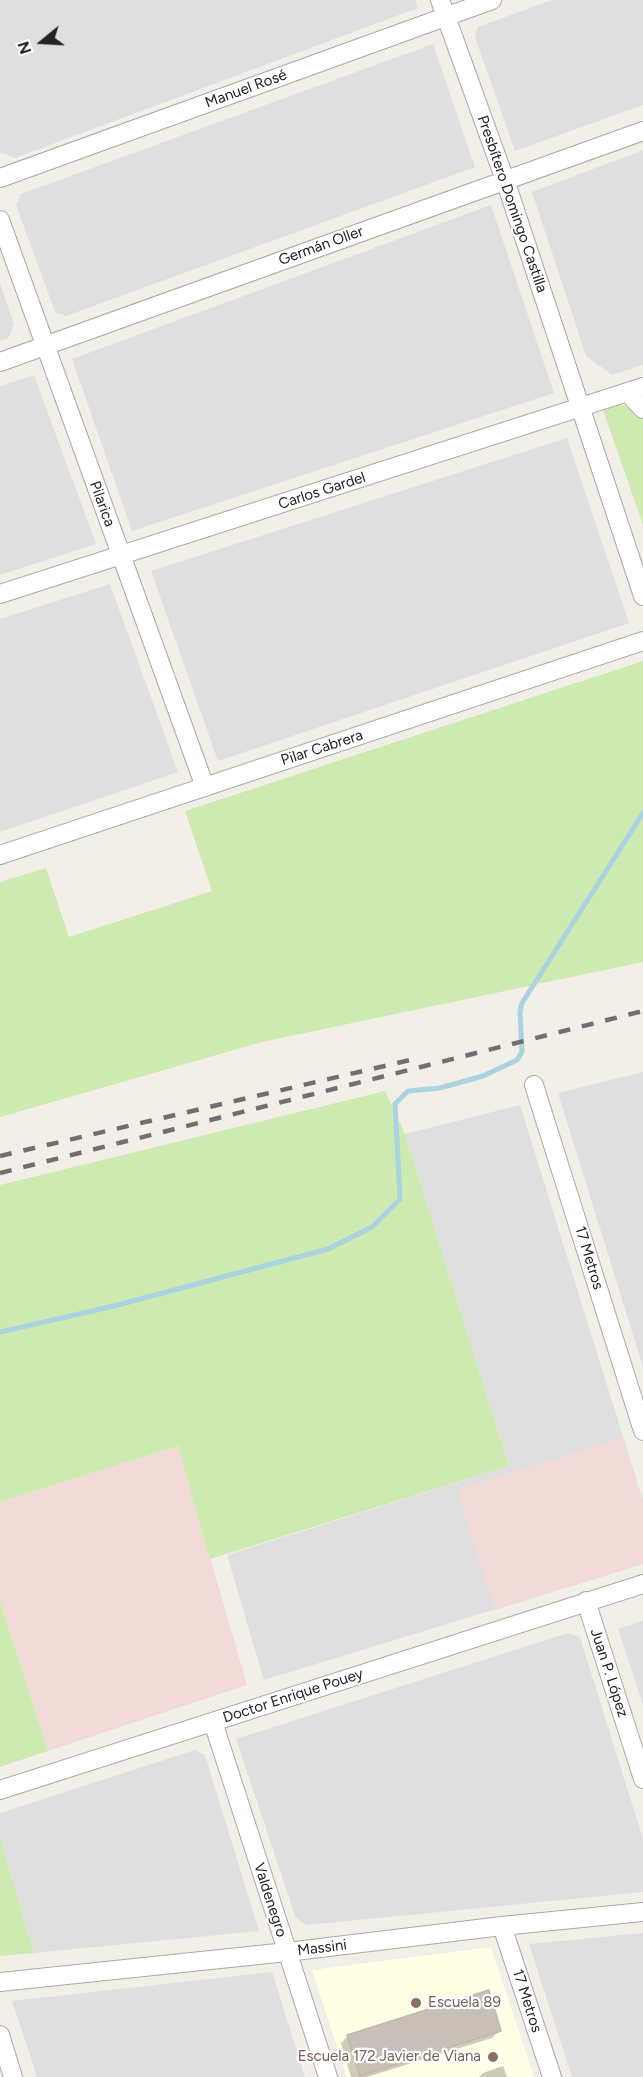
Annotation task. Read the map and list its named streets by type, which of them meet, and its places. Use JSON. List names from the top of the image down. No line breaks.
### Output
{"streets":{"street":["Manuel Rosé","Presbítero Domingo Castilla","Germán Oller","Carlos Gardel","Pilarica","Pilar Cabrera","17 Metros","Juan P. López","Doctor Enrique Pouey","Valdenegro","Massini"]},"crossings":[["Manuel Rosé","Presbítero Domingo Castilla"],["Presbítero Domingo Castilla","Germán Oller"],["Presbítero Domingo Castilla","Carlos Gardel"],["Germán Oller","Pilarica"],["Carlos Gardel","Pilarica"],["Pilarica","Pilar Cabrera"],["17 Metros","Massini"],["Juan P. López","Doctor Enrique Pouey"],["Doctor Enrique Pouey","Valdenegro"],["Valdenegro","Massini"]],"places":["Escuela 89","Escuela 172 Javier de Viana"],"north":"left"}
